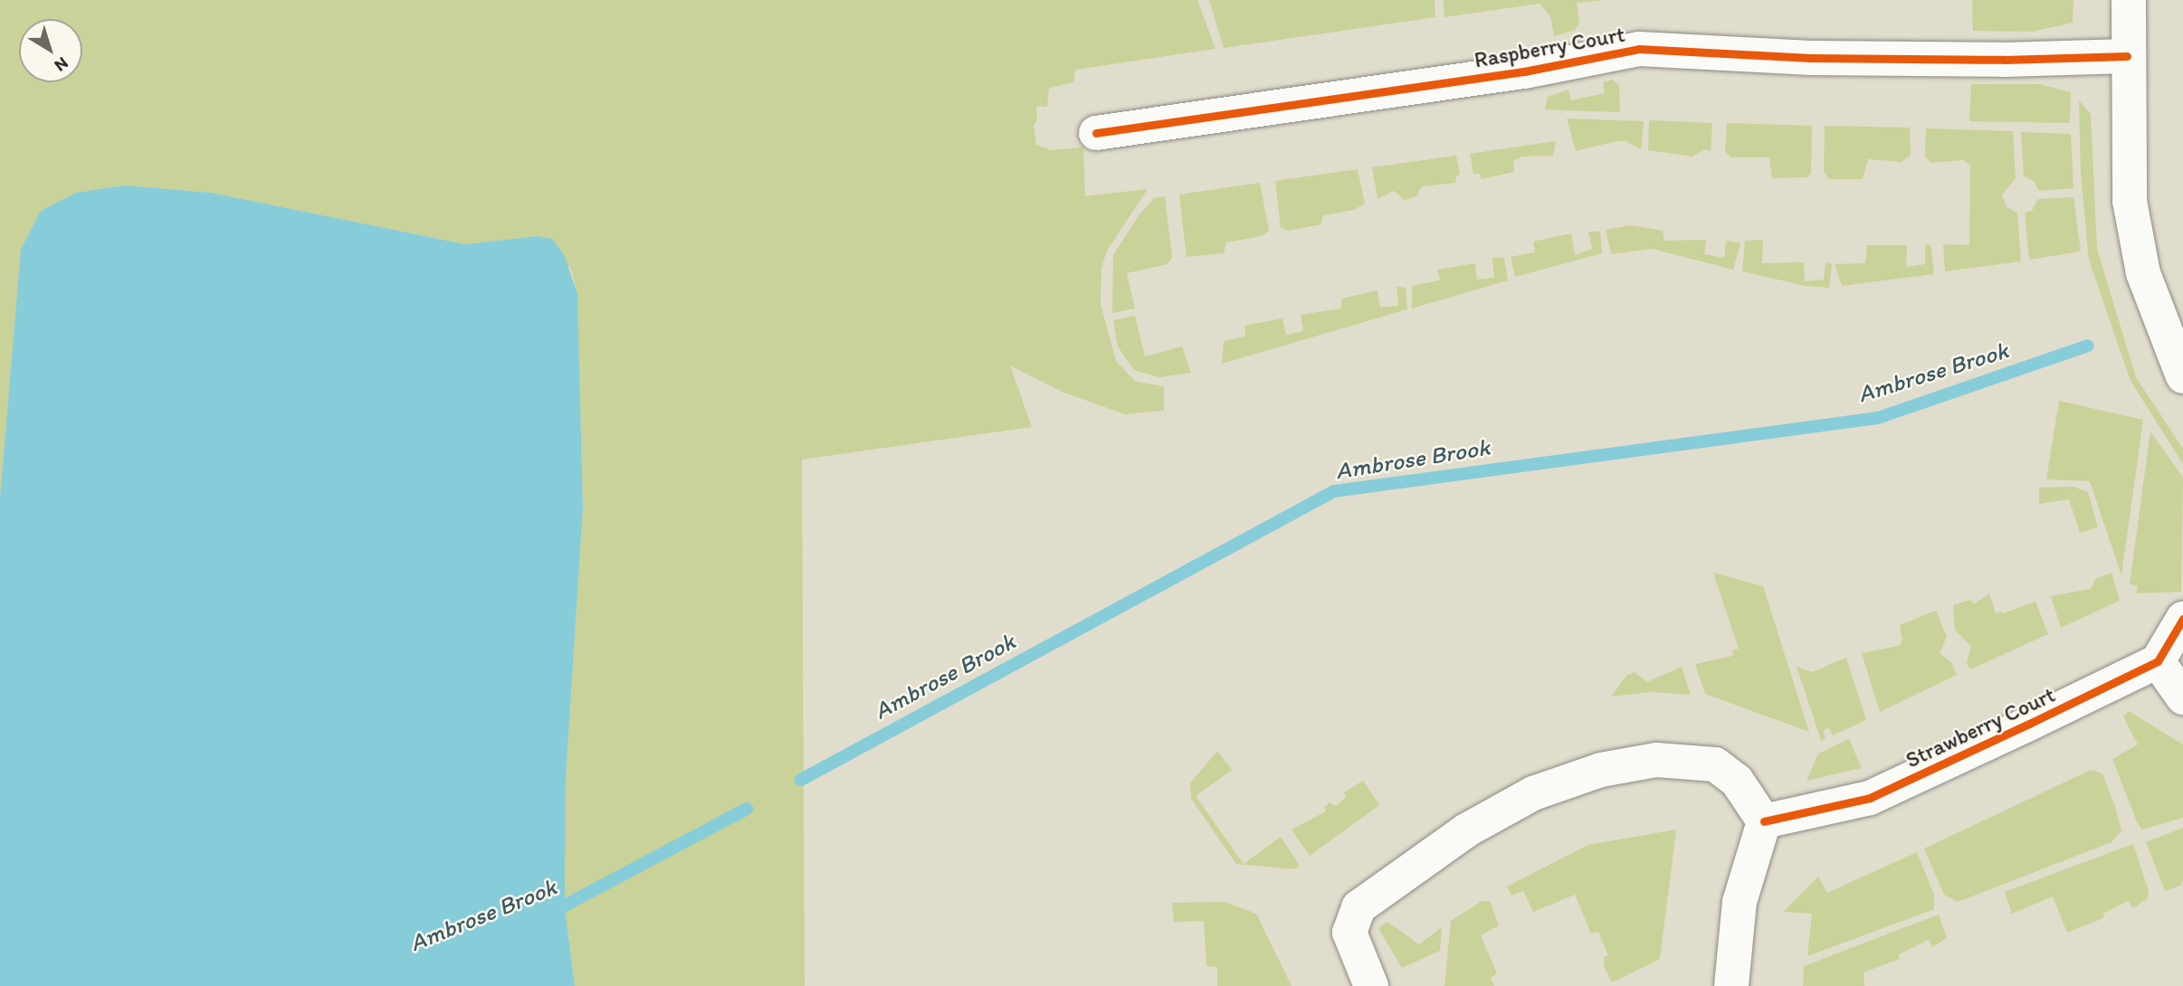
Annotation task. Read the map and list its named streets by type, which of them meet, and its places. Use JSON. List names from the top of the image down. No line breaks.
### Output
{"streets":{"street":["Raspberry Court","Strawberry Court"]},"water":["Ambrose Brook"],"north":"bottom right"}
